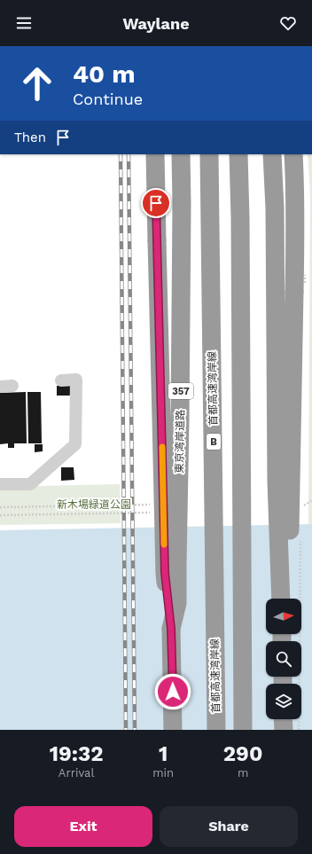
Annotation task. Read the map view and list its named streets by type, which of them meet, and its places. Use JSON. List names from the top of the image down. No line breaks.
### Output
{"streets":{"highway":["首都高速湾岸線","357","東京湾岸道路","B"]},"crossings":[["357","東京湾岸道路"]],"parks":["新木場緑道公園"],"north":"right","page":{"header":"Waylane","turn":["40 m","Continue"],"then":"Then","eta":["19:32","Arrival","1","min","290","m"],"buttons":["Exit","Share"]}}
